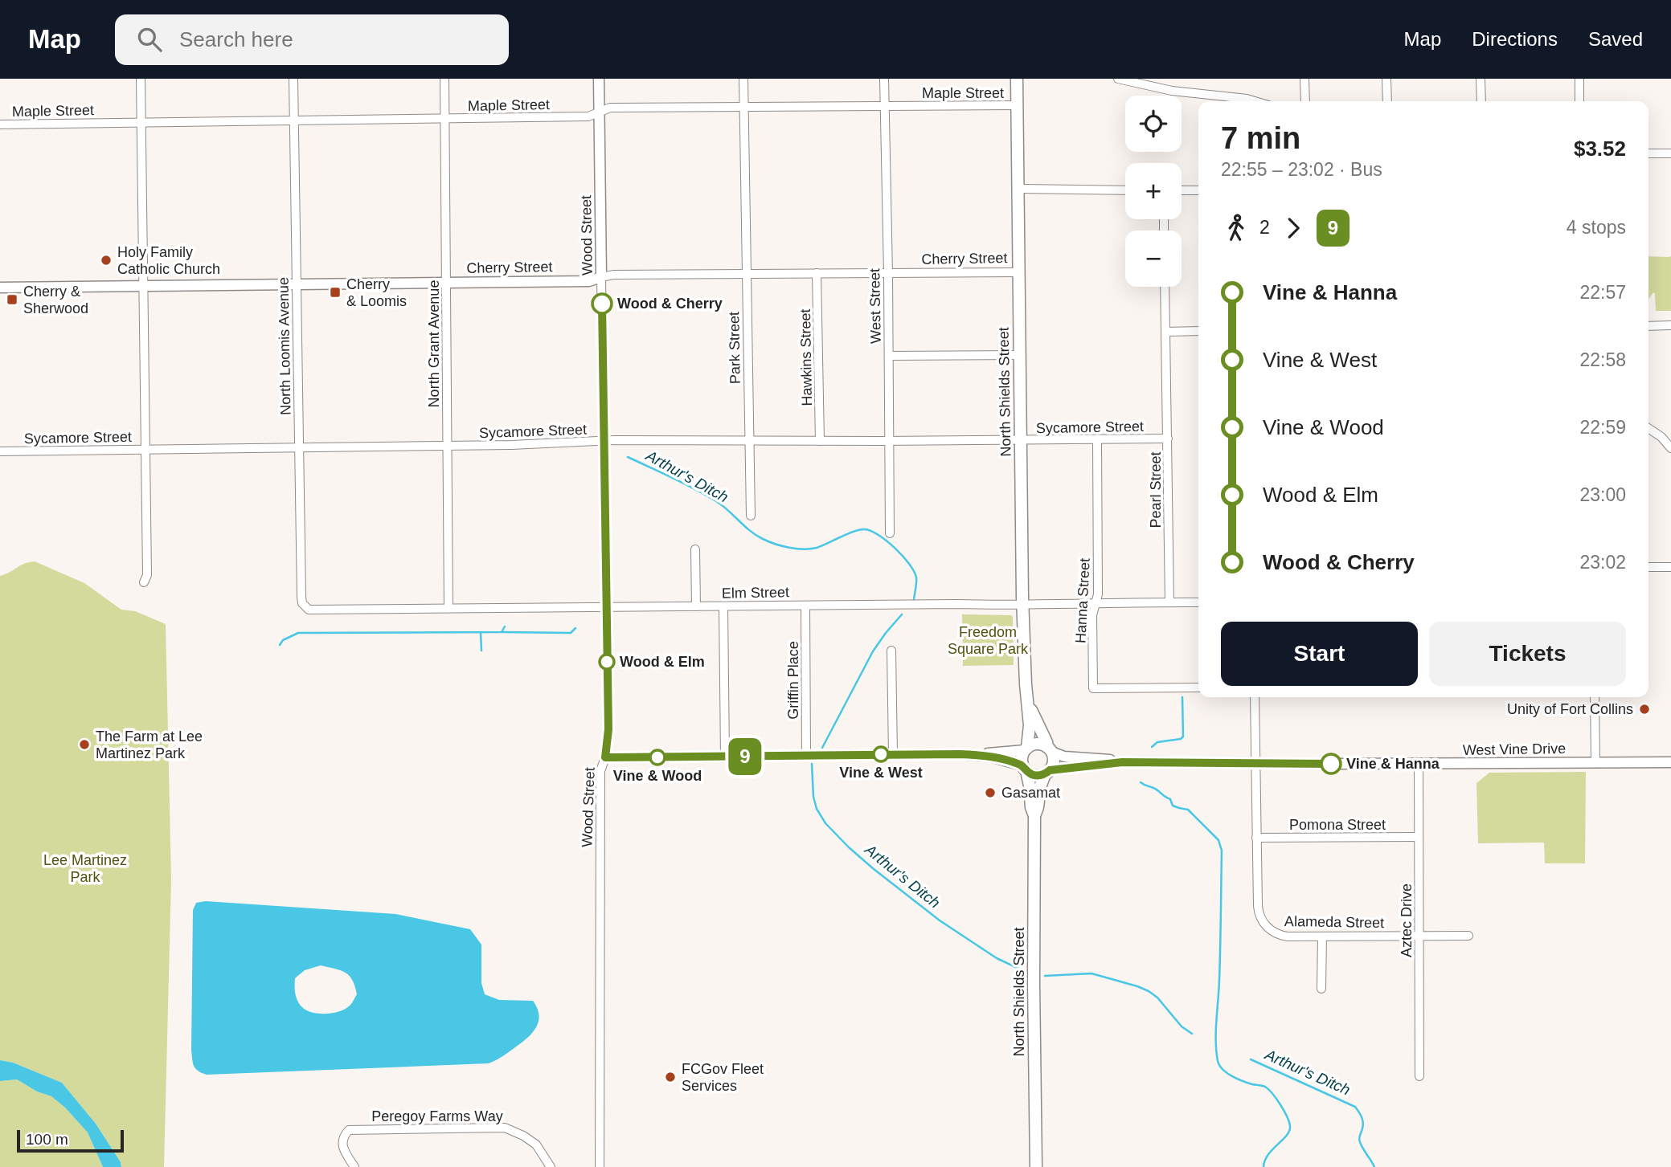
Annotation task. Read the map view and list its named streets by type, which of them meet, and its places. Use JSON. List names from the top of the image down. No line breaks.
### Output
{"streets":{"main road":["North Shields Street"],"street":["Maple Street","Wood Street","Cherry Street","West Street","North Grant Avenue","North Loomis Avenue","Park Street","Hawkins Street","Sycamore Street","Pearl Street","Elm Street","Hanna Street","Griffin Place","West Vine Drive","Pomona Street","Aztec Drive","Alameda Street","Peregoy Farms Way"]},"crossings":[["Maple Street","Wood Street"],["Maple Street","West Street"],["Maple Street","North Grant Avenue"],["Maple Street","North Loomis Avenue"],["Maple Street","Park Street"],["Maple Street","North Shields Street"],["Wood Street","Cherry Street"],["Wood Street","Sycamore Street"],["Wood Street","Elm Street"],["Cherry Street","West Street"],["Cherry Street","North Grant Avenue"],["Cherry Street","North Loomis Avenue"],["Cherry Street","Park Street"],["Cherry Street","Hawkins Street"],["Cherry Street","North Shields Street"],["West Street","Sycamore Street"],["North Grant Avenue","Sycamore Street"],["North Grant Avenue","Elm Street"],["North Loomis Avenue","Sycamore Street"],["North Loomis Avenue","Elm Street"],["Park Street","Sycamore Street"],["Hawkins Street","Sycamore Street"],["North Shields Street","Sycamore Street"],["North Shields Street","Elm Street"],["North Shields Street","West Vine Drive"],["Sycamore Street","Pearl Street"],["Sycamore Street","Hanna Street"],["Pearl Street","Elm Street"],["Elm Street","Hanna Street"],["Elm Street","Griffin Place"],["West Vine Drive","Aztec Drive"],["Pomona Street","Aztec Drive"],["Pomona Street","Alameda Street"],["Aztec Drive","Alameda Street"]],"water":["Arthur's Ditch"],"parks":["Freedom Square Park","Lee Martinez Park"],"places":{"other":["Holy Family Catholic Church","Wood & Cherry","Wood & Elm","Unity of Fort Collins","The Farm at Lee Martinez Park","Vine & West","Vine & Wood","Vine & Hanna","Gasamat","FCGov Fleet Services"],"transit":["Cherry & Loomis","Cherry & Sherwood"]},"lines":["bus line 9"],"scale_bar":"100 m","page":{"header":"Map","search":"Search here","nav":["Map","Directions","Saved"],"on_map":"9","map_buttons":["+","−"],"heading":["7 min","22:55 – 23:02 · Bus","$3.52"],"legs":["2","9","4 stops"],"list":[{"name":"Vine & Hanna","value":"22:57"},{"name":"Vine & West","value":"22:58"},{"name":"Vine & Wood","value":"22:59"},{"name":"Wood & Elm","value":"23:00"},{"name":"Wood & Cherry","value":"23:02"}],"buttons":["Start","Tickets"],"scale":"100 m"}}
